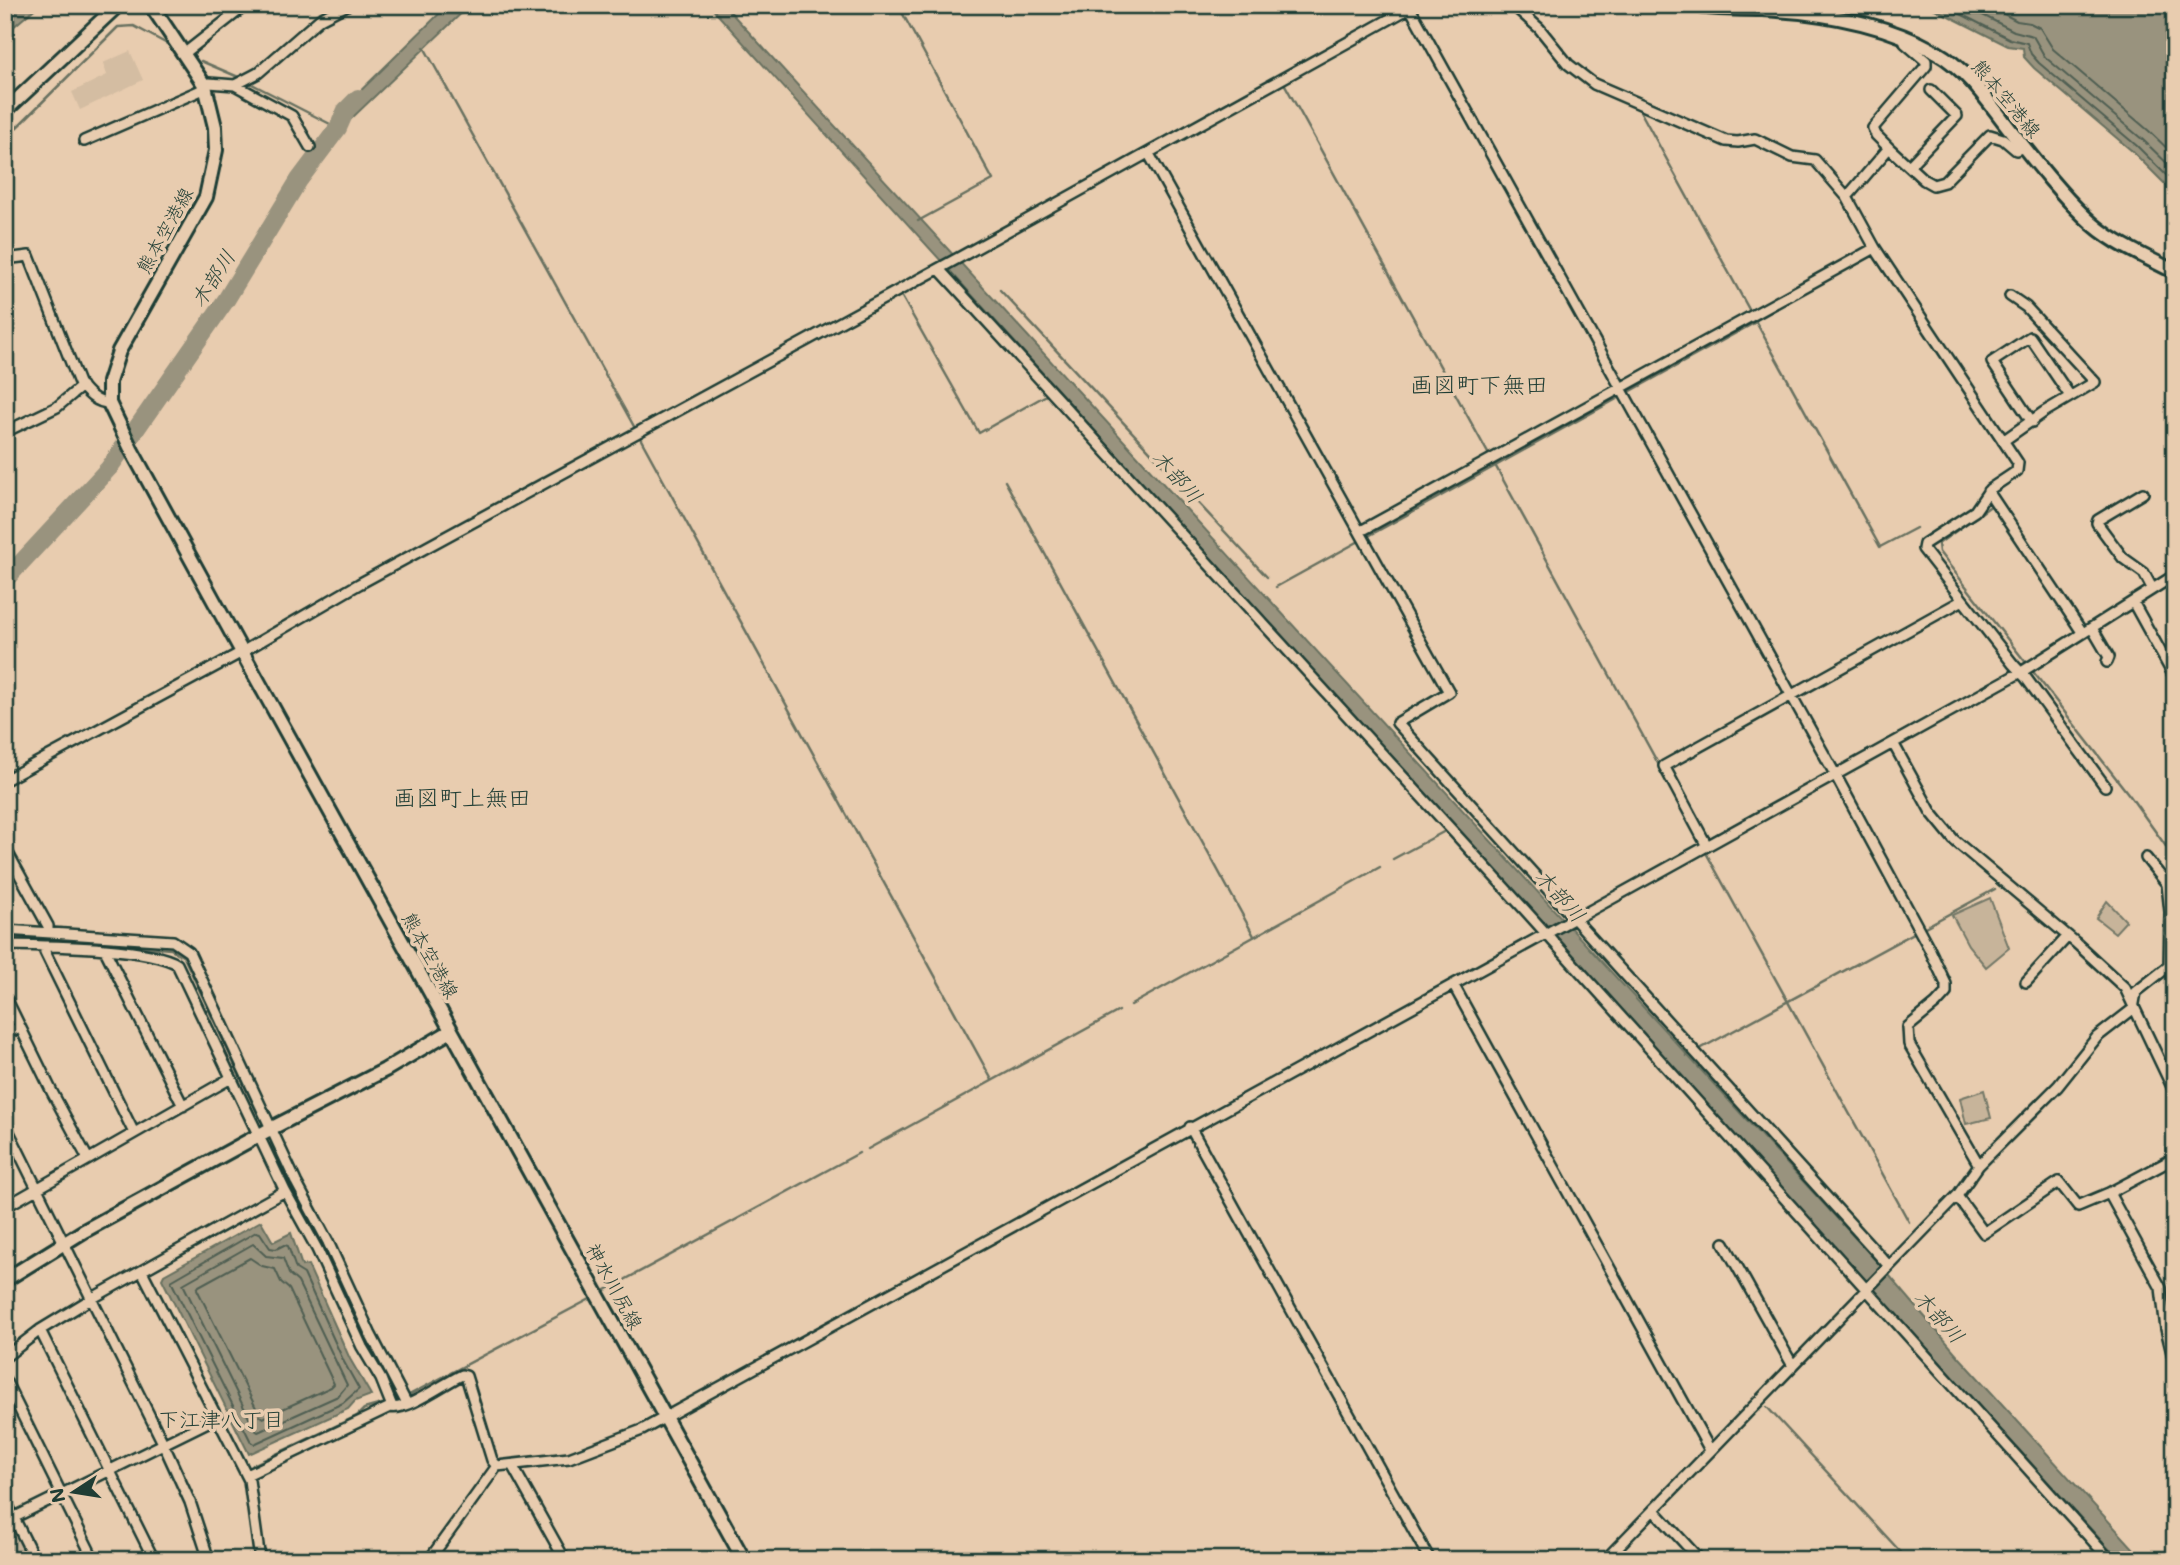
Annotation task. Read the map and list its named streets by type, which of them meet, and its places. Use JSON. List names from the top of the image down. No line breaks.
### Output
{"streets":{"main road":["熊本空港線","神水川尻線"]},"crossings":[["熊本空港線","神水川尻線"]],"districts":["画図町下無田","画図町上無田","下江津八丁目"],"water":["木部川"],"north":"left"}
